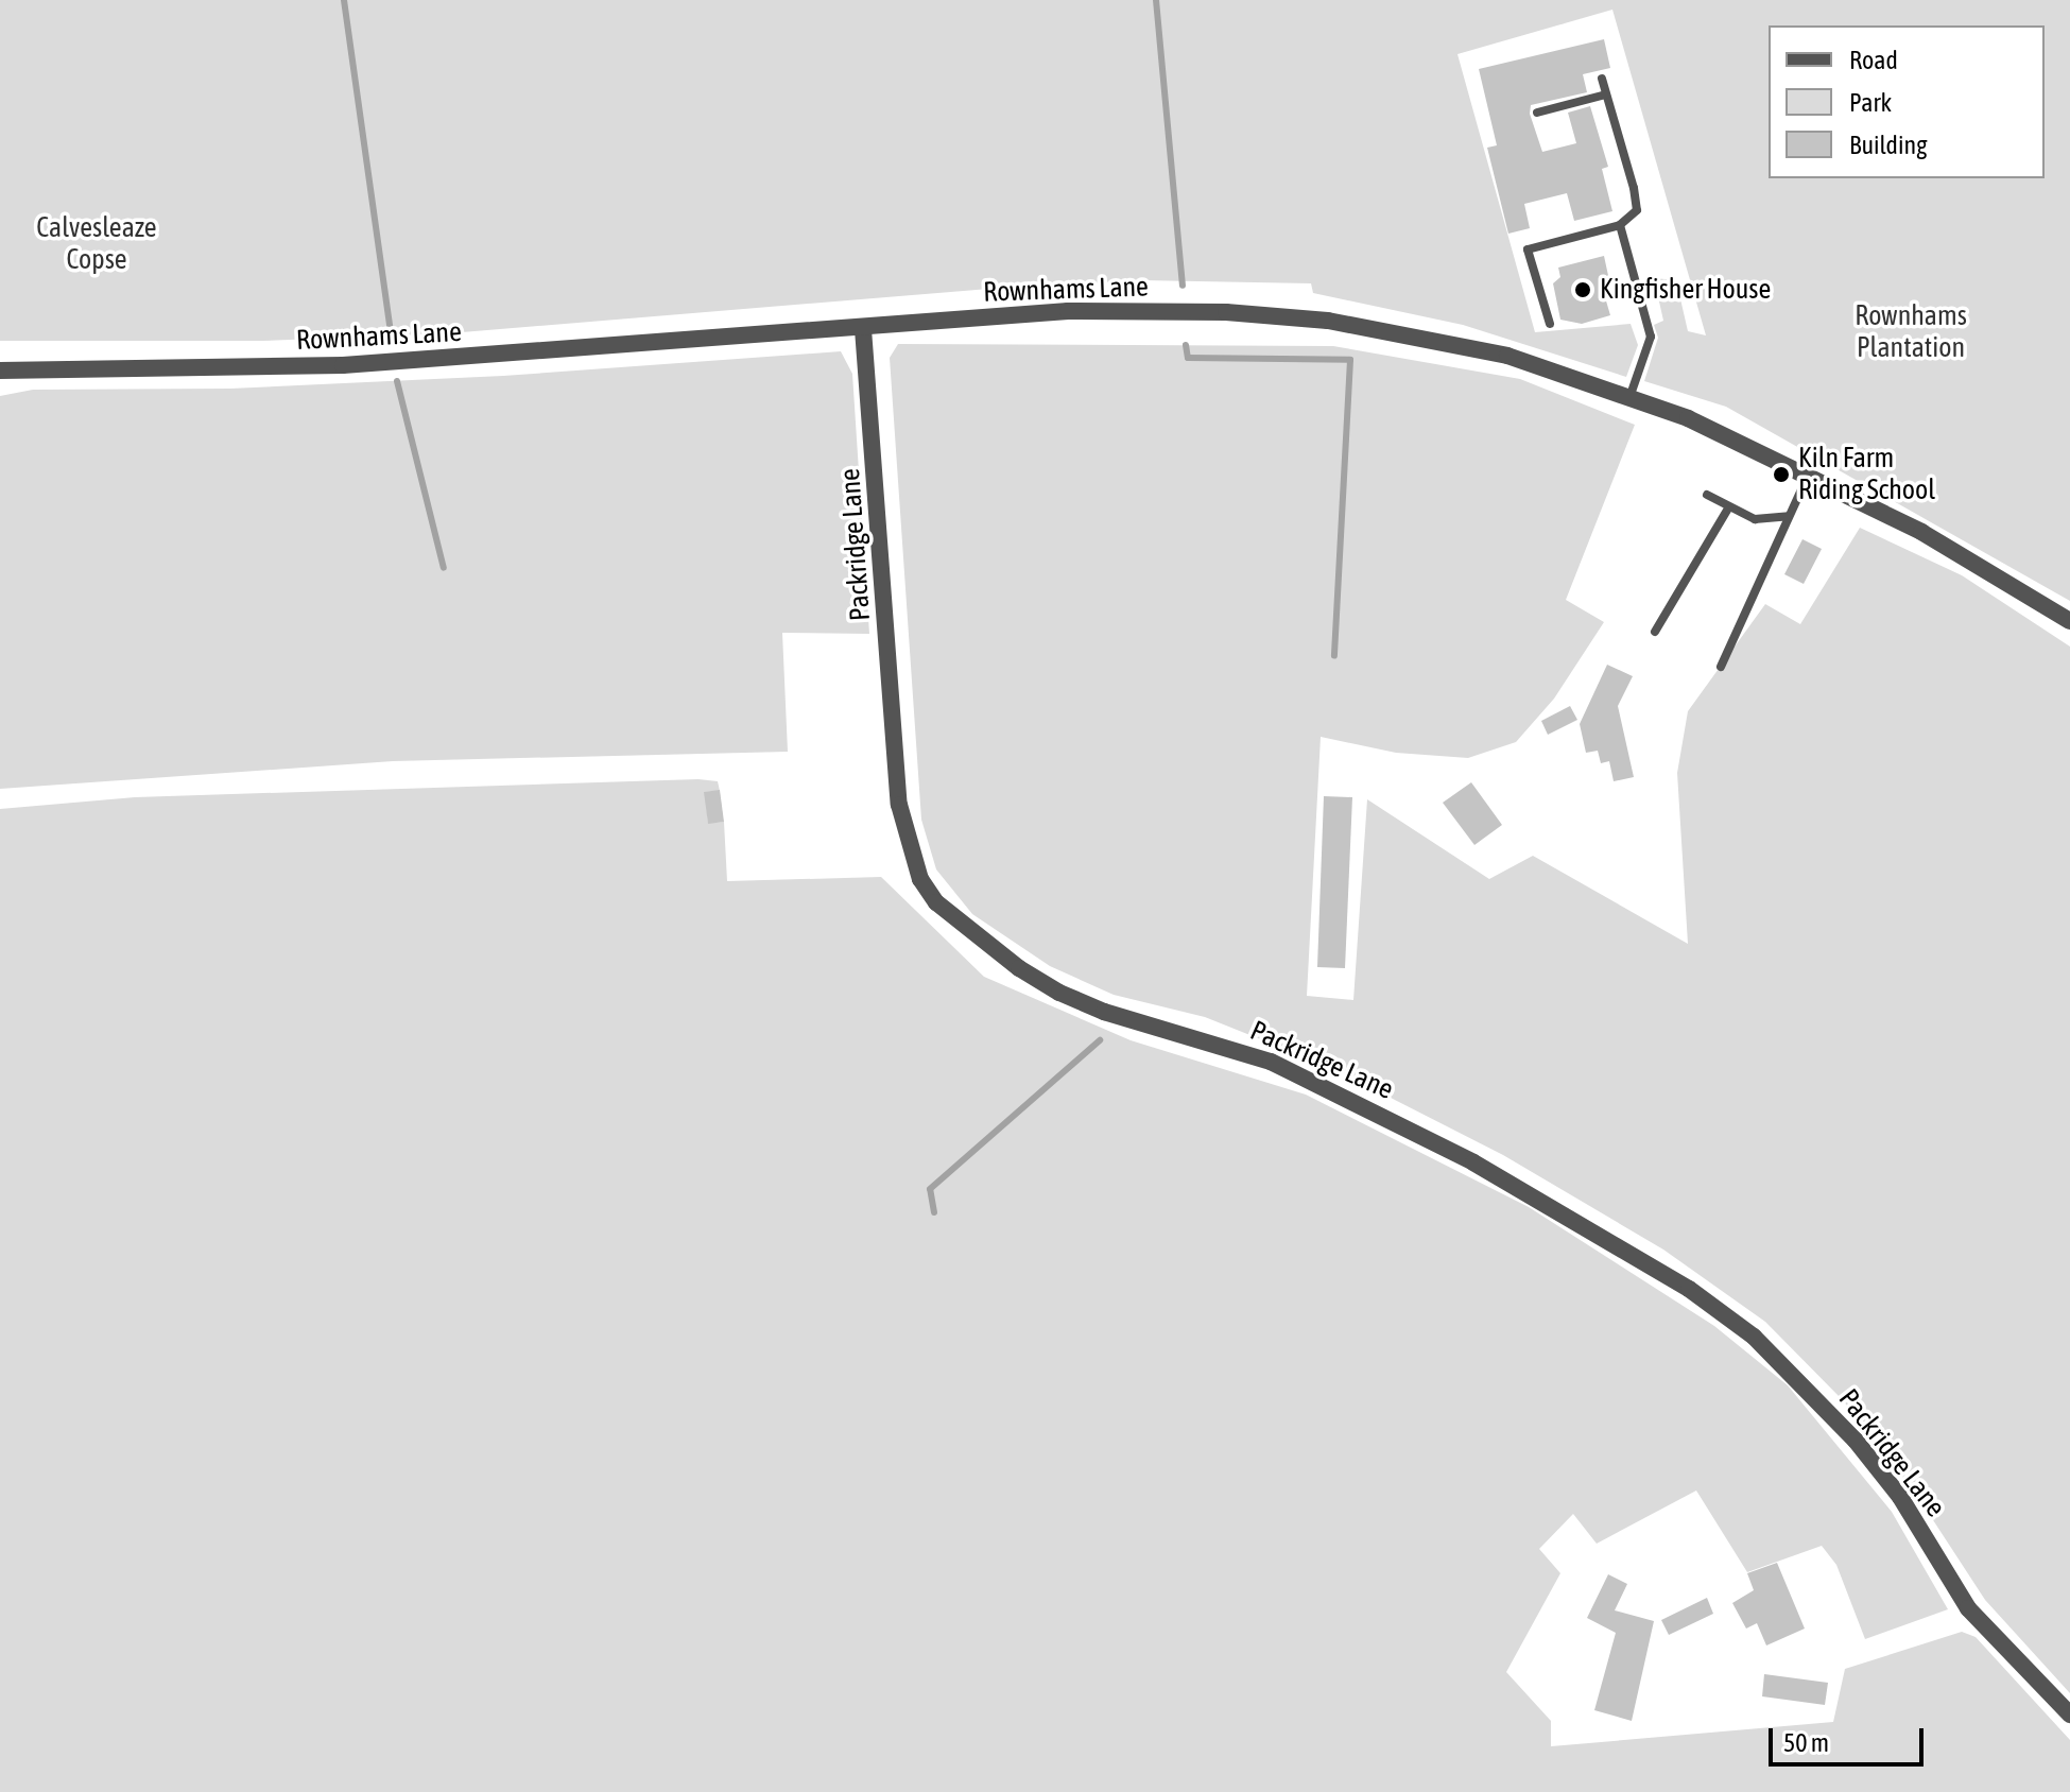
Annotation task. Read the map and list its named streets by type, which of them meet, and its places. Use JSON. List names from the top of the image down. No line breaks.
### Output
{"streets":{"street":["Rownhams Lane","Packridge Lane"]},"crossings":[["Rownhams Lane","Packridge Lane"]],"parks":["Calvesleaze Copse","Rownhams Plantation"],"places":["Kingfisher House","Kiln Farm Riding School"],"legend":["Road","Park","Building"],"scale_bar":"50 m"}
